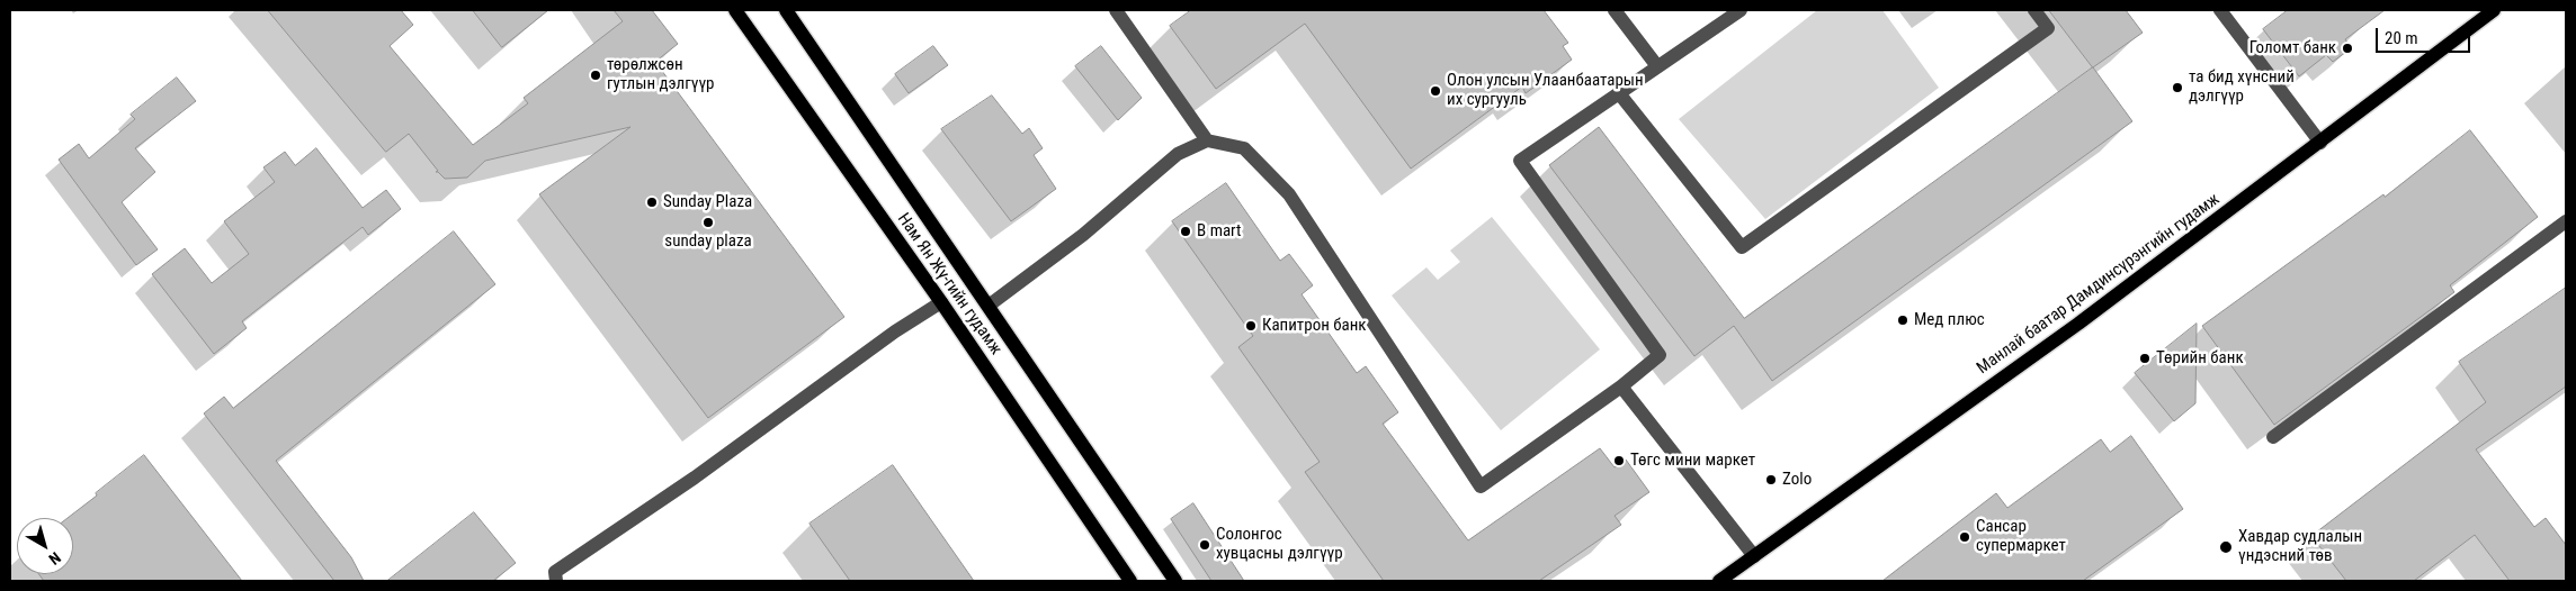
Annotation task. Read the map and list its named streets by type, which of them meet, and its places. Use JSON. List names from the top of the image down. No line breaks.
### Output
{"streets":{"main road":["Нам Ян Жү-гийн гудамж","Манлай баатар Дамдинсүрэнгийн гудамж"]},"places":["Голомт банк","төрөлжсөн гутлын дэлгүүр","та бид хүнсний дэлгүүр","Олон улсын Улаанбаатарын их сургууль","Sunday Plaza","sunday plaza","B mart","Мед плюс","Капитрон банк","Төрийн банк","Төгс мини маркет","Zolo","Сансар супермаркет","Солонгос хувцасны дэлгүүр","Хавдар судлалын үндэсний төв"],"scale_bar":"20 m","north":"bottom right"}
